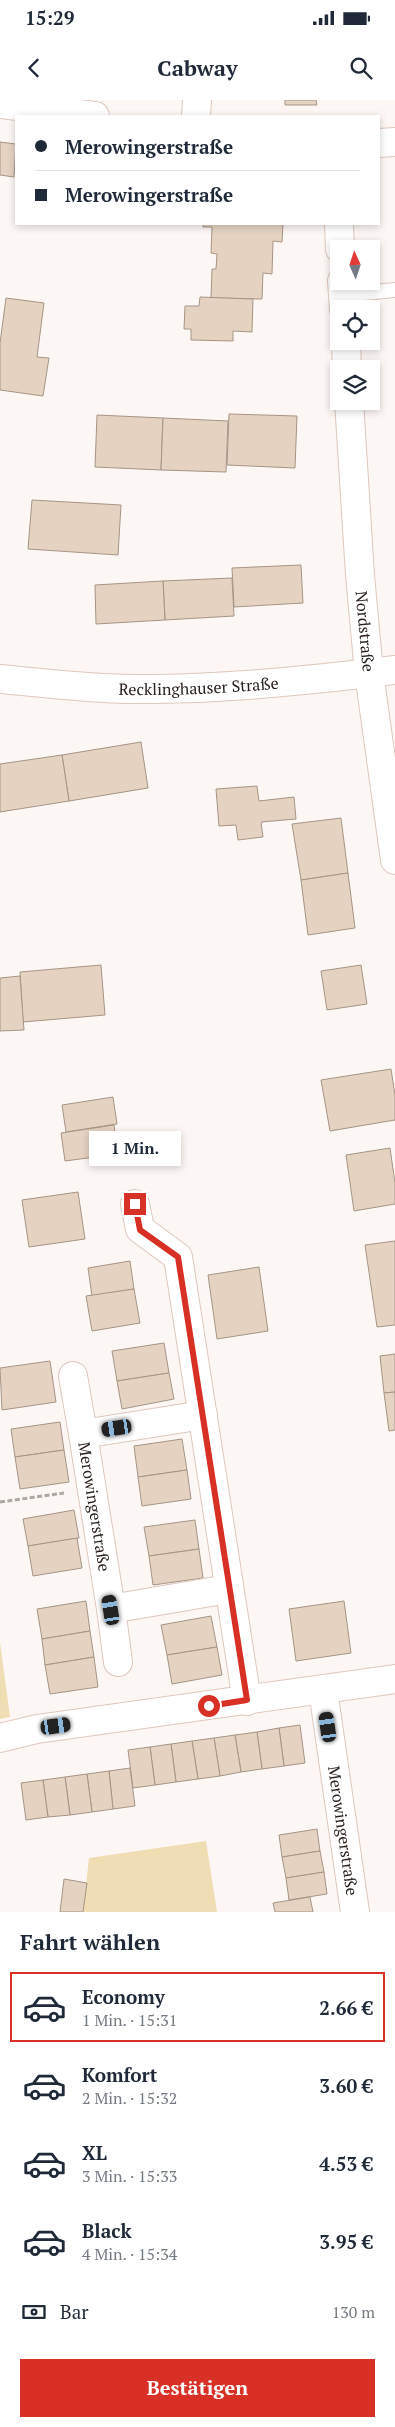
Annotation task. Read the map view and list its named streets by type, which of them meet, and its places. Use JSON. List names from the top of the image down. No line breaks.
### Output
{"streets":{"street":["Nordstraße","Recklinghauser Straße","Merowingerstraße"]},"crossings":[["Nordstraße","Recklinghauser Straße"]],"north":"top","page":{"status":"15:29","header":"Cabway","banner":["Merowingerstraße","Merowingerstraße"],"bubble":"1 Min.","heading":"Fahrt wählen","list":[{"name":"Economy","note":"1 Min. · 15:31","value":"2.66 €"},{"name":"Komfort","note":"2 Min. · 15:32","value":"3.60 €"},{"name":"XL","note":"3 Min. · 15:33","value":"4.53 €"},{"name":"Black","note":"4 Min. · 15:34","value":"3.95 €"}],"pay":["Bar","130 m"],"buttons":"Bestätigen"}}
